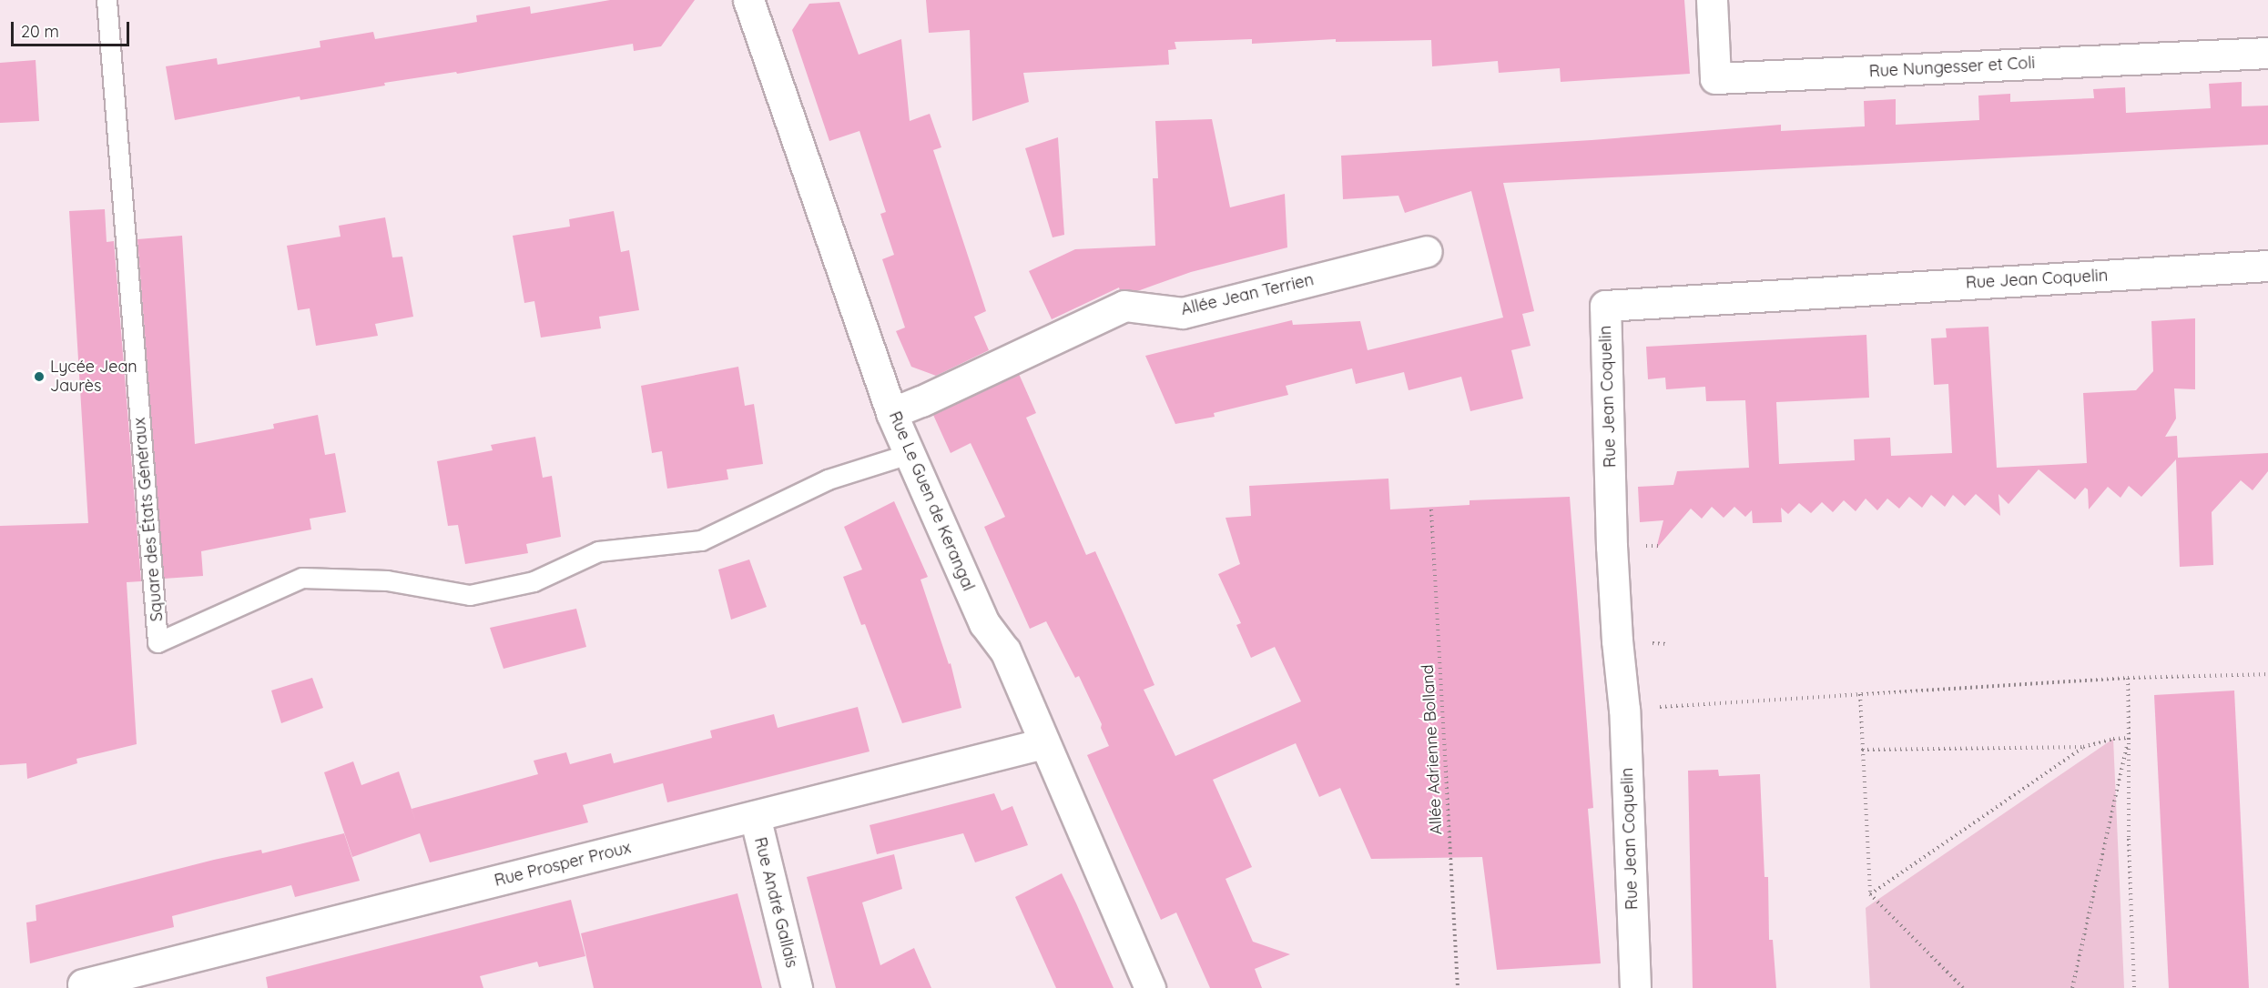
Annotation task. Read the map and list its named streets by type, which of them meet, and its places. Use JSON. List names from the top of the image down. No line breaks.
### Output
{"streets":{"street":["Rue Nungesser et Coli","Rue Jean Coquelin","Allée Jean Terrien","Rue Le Guen de Kerangal","Rue Prosper Proux","Rue André Gallais"],"lane":["Square des États Généraux"],"path":["Allée Adrienne Bolland"]},"crossings":[["Allée Jean Terrien","Rue Le Guen de Kerangal"],["Rue Le Guen de Kerangal","Square des États Généraux"],["Rue Le Guen de Kerangal","Rue Prosper Proux"],["Rue Prosper Proux","Rue André Gallais"]],"places":["Lycée Jean Jaurès"],"scale_bar":"20 m"}
